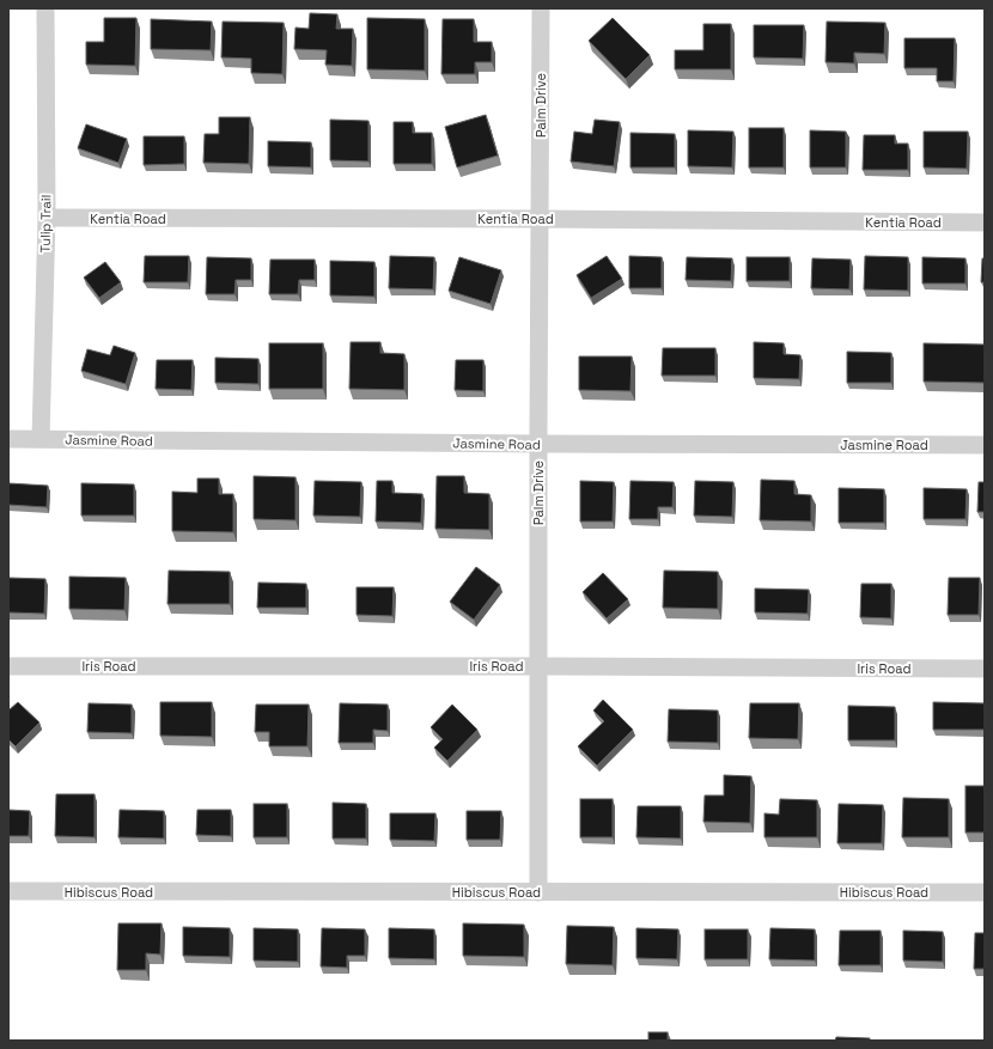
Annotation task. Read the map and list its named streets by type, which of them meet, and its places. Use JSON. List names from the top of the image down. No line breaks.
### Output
{"streets":{"street":["Palm Drive","Kentia Road","Tulip Trail","Jasmine Road","Iris Road","Hibiscus Road"]},"crossings":[["Palm Drive","Kentia Road"],["Palm Drive","Jasmine Road"],["Palm Drive","Iris Road"],["Palm Drive","Hibiscus Road"],["Kentia Road","Tulip Trail"],["Tulip Trail","Jasmine Road"]]}
